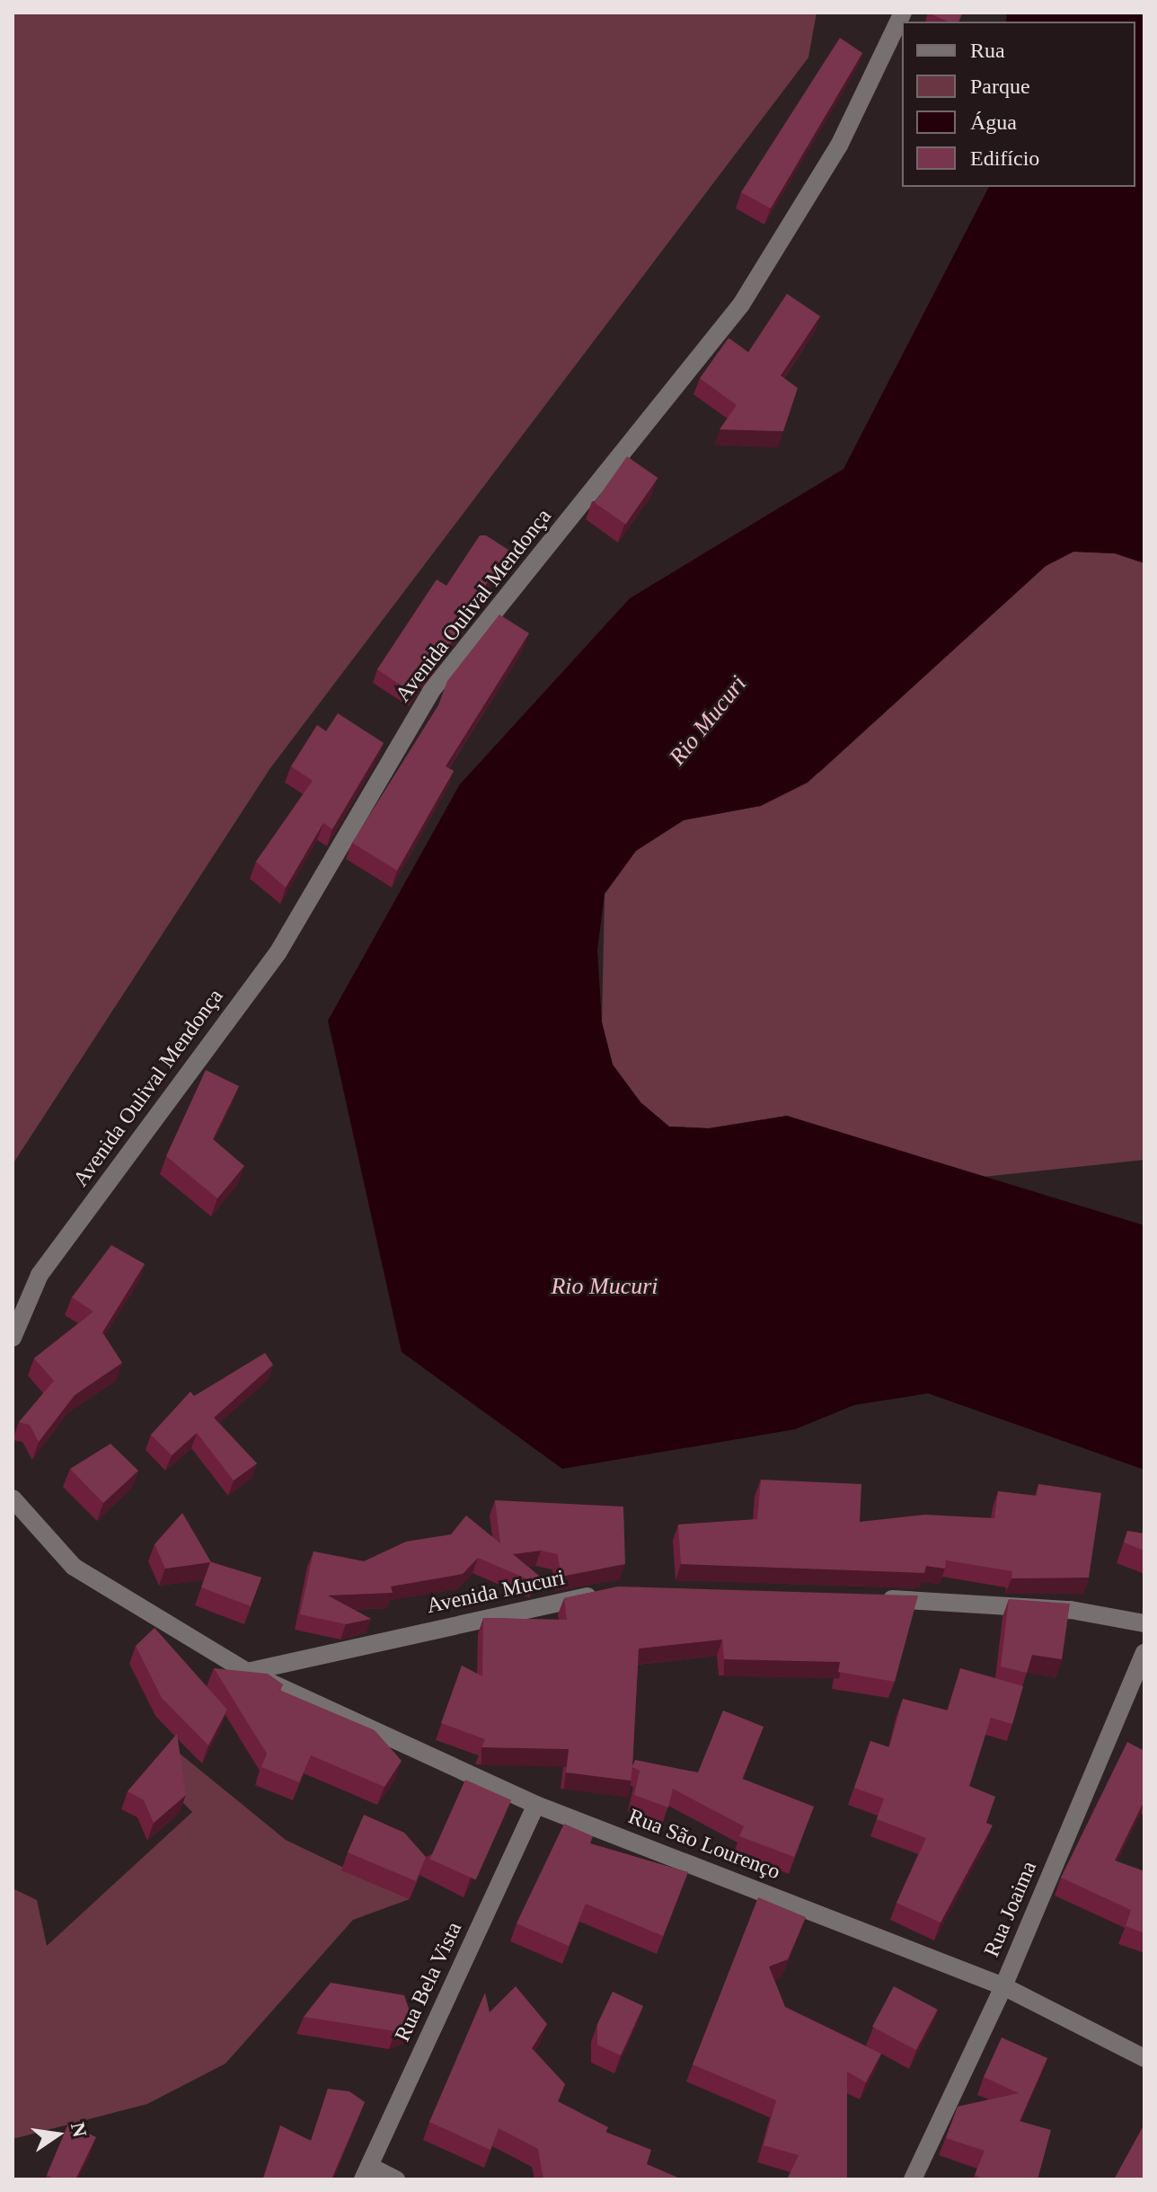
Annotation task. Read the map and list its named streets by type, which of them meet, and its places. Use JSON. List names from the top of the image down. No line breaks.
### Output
{"streets":{"street":["Avenida Oulival Mendonça","Avenida Mucuri","Rua São Lourenço","Rua Joaima","Rua Bela Vista"]},"crossings":[["Avenida Mucuri","Rua São Lourenço"],["Rua São Lourenço","Rua Joaima"],["Rua São Lourenço","Rua Bela Vista"]],"water":["Rio Mucuri"],"legend":["Rua","Parque","Água","Edifício"],"north":"right"}
